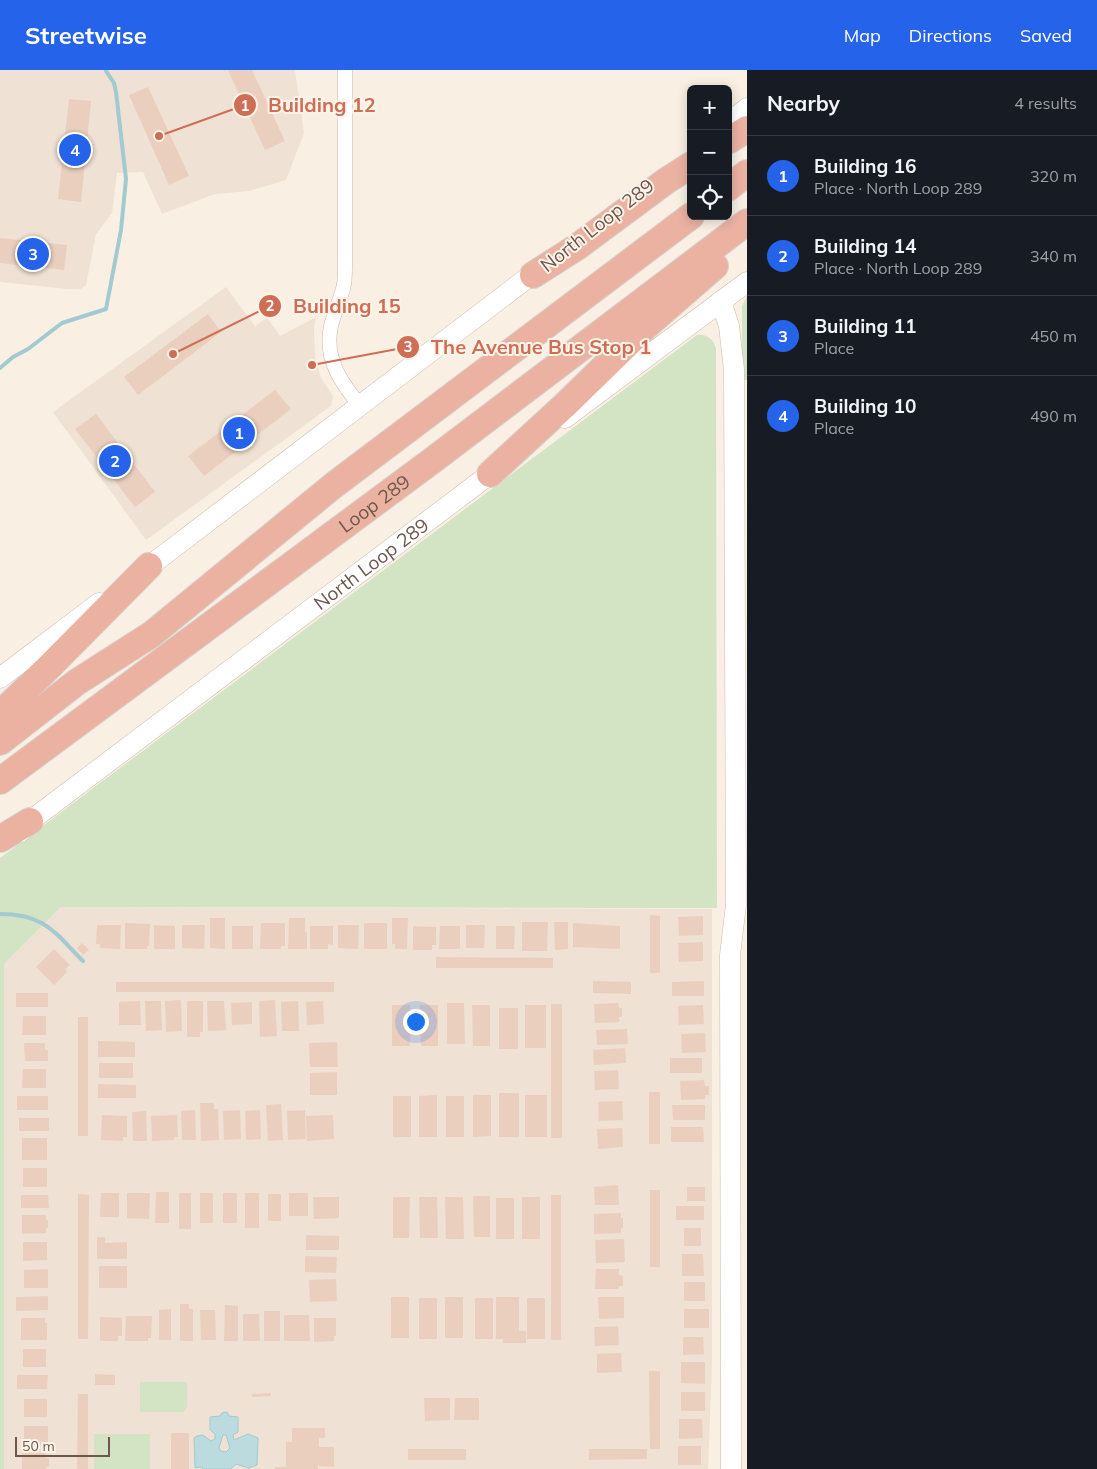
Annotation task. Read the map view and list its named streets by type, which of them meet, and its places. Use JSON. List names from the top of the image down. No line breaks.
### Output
{"streets":{"highway":["Loop 289"],"main road":["North Loop 289"]},"places":["Building 12","Building 15","The Avenue Bus Stop 1"],"scale_bar":"50 m","page":{"header":"Streetwise","nav":["Map","Directions","Saved"],"heading":["Nearby","4 results"],"map_buttons":["+","−"],"pins":["4","3","1","2"],"list":[{"mark":"1","name":"Building 16","note":"Place · North Loop 289","value":"320 m"},{"mark":"2","name":"Building 14","note":"Place · North Loop 289","value":"340 m"},{"mark":"3","name":"Building 11","note":"Place","value":"450 m"},{"mark":"4","name":"Building 10","note":"Place","value":"490 m"}],"scale":"50 m"}}
